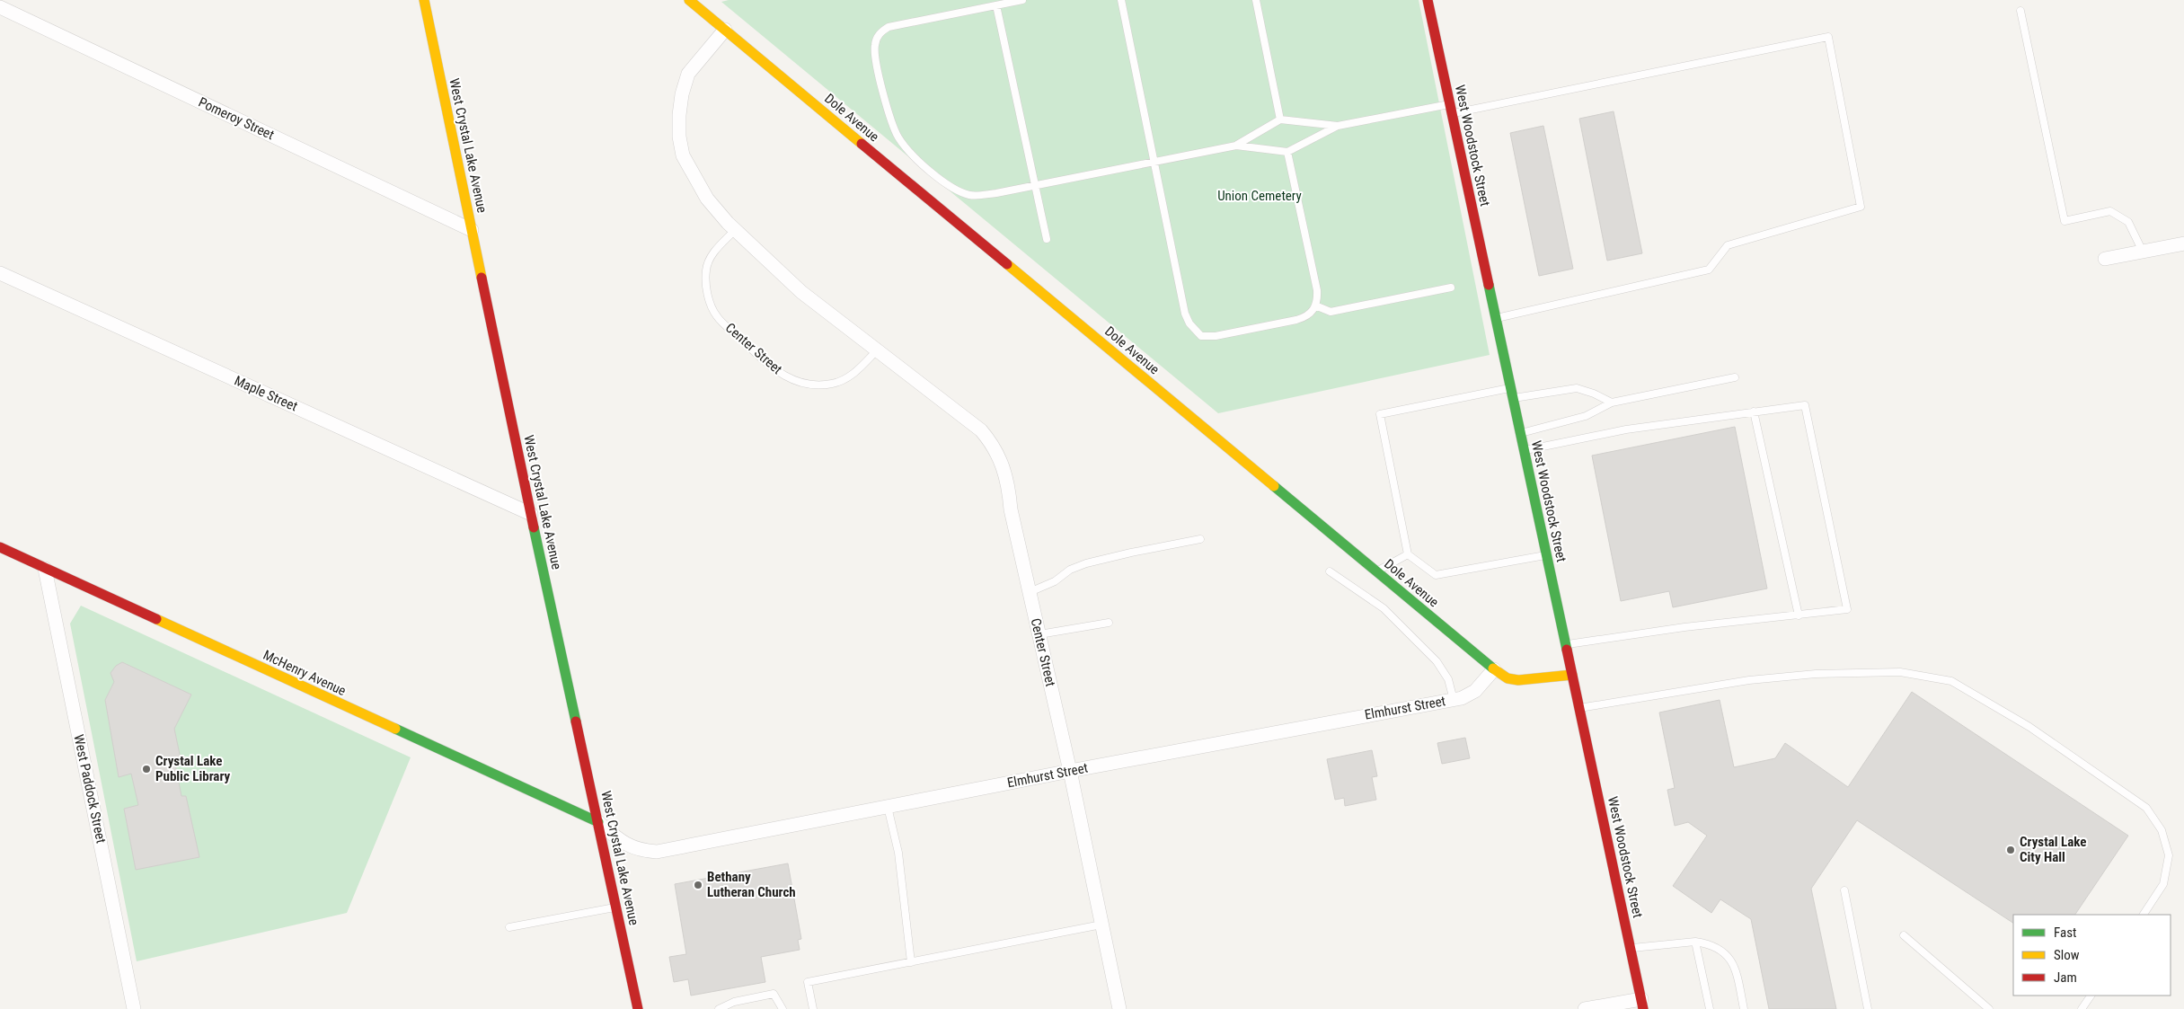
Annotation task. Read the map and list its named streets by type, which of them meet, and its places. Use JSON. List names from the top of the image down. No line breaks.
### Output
{"streets":{"street":["Dole Avenue","Pomeroy Street","West Crystal Lake Avenue","West Woodstock Street","Center Street","Maple Street","McHenry Avenue","Elmhurst Street","West Paddock Street"]},"crossings":[["Dole Avenue","West Woodstock Street"],["Dole Avenue","Center Street"],["Dole Avenue","Elmhurst Street"],["Pomeroy Street","West Crystal Lake Avenue"],["West Crystal Lake Avenue","Maple Street"],["West Crystal Lake Avenue","McHenry Avenue"],["West Crystal Lake Avenue","Elmhurst Street"],["Center Street","Elmhurst Street"],["McHenry Avenue","Elmhurst Street"],["McHenry Avenue","West Paddock Street"]],"parks":["Union Cemetery"],"places":["Crystal Lake Public Library","Crystal Lake City Hall","Bethany Lutheran Church"],"legend":["Fast","Slow","Jam"]}
